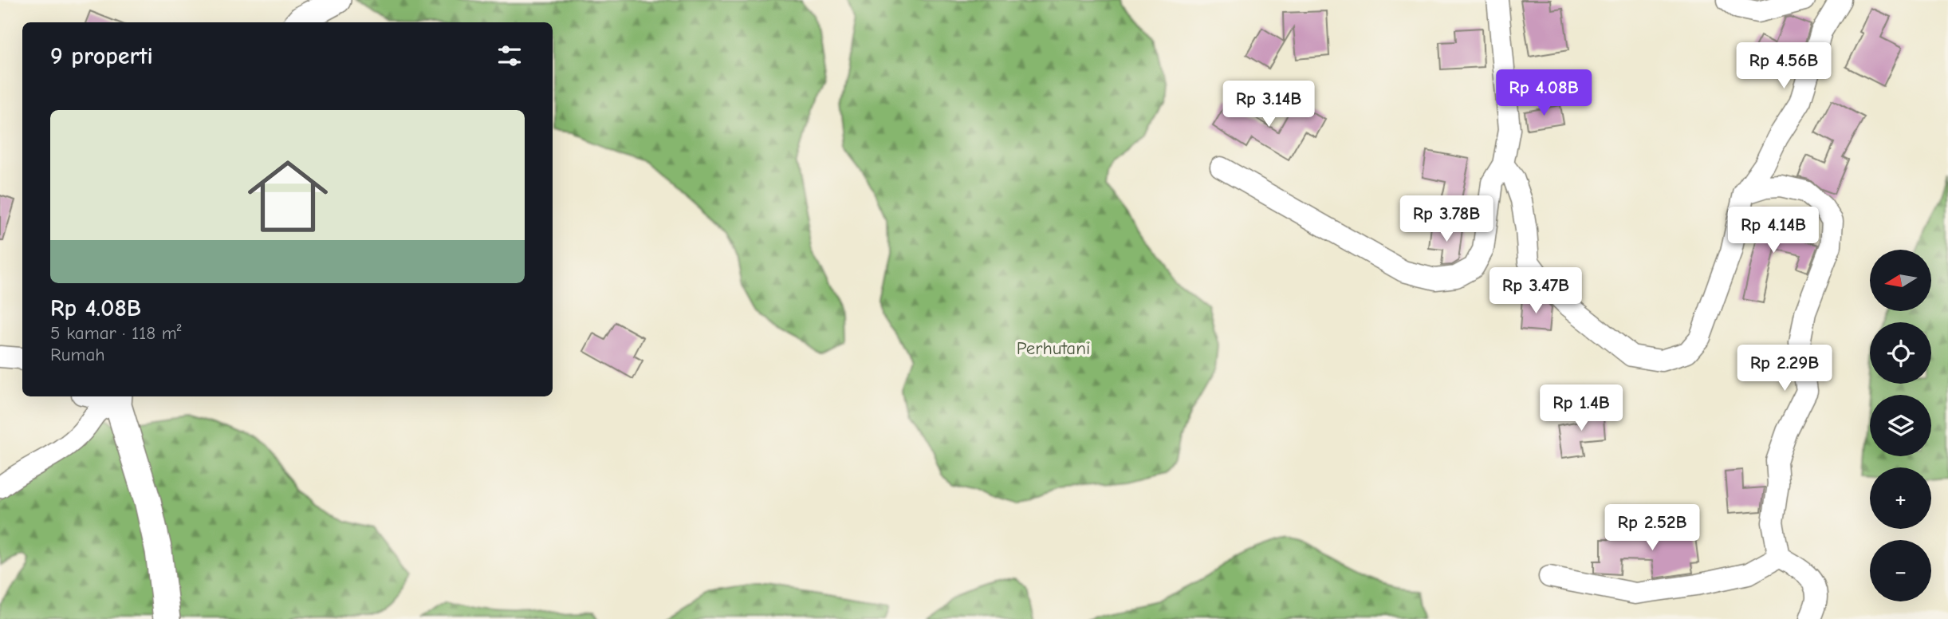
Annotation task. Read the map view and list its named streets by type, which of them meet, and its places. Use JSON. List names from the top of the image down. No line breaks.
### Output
{"parks":["Perhutani"],"north":"left","page":{"heading":"9 properti","price":["Rp 4.56B","Rp 4.08B","Rp 3.14B","Rp 3.78B","Rp 4.14B","Rp 3.47B","Rp 2.29B","Rp 1.4B","Rp 2.52B"],"list":[{"name":"Rp 4.08B","note":"5 kamar · 118 m² · Rumah"}],"map_buttons":["+","−"]}}
